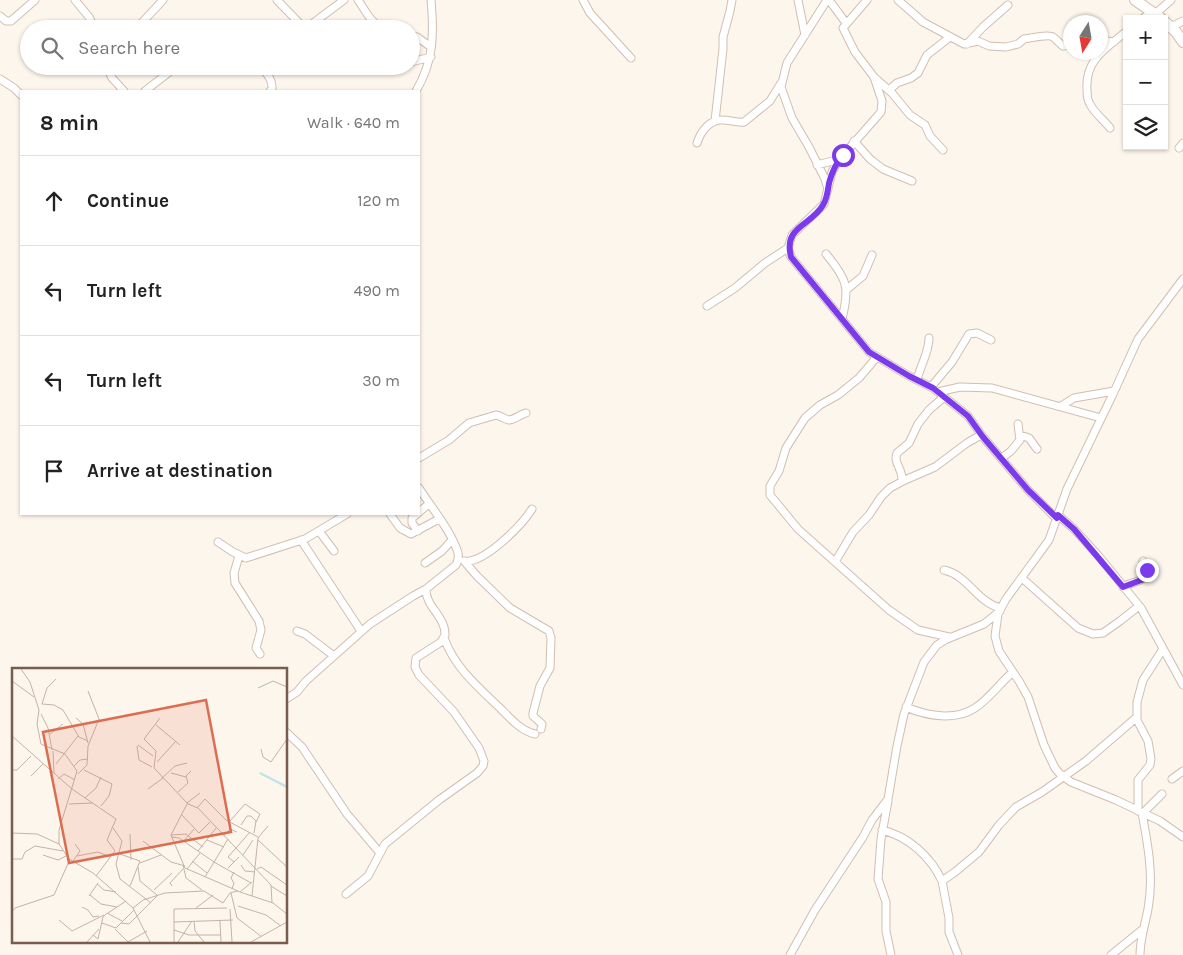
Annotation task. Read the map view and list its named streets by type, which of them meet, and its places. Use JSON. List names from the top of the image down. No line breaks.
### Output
{"north":"bottom","page":{"map_buttons":["+","−"],"search":"Search here","heading":["8 min","Walk · 640 m"],"list":[["Continue","120 m"],["Turn left","490 m"],["Turn left","30 m"],"Arrive at destination"]}}
